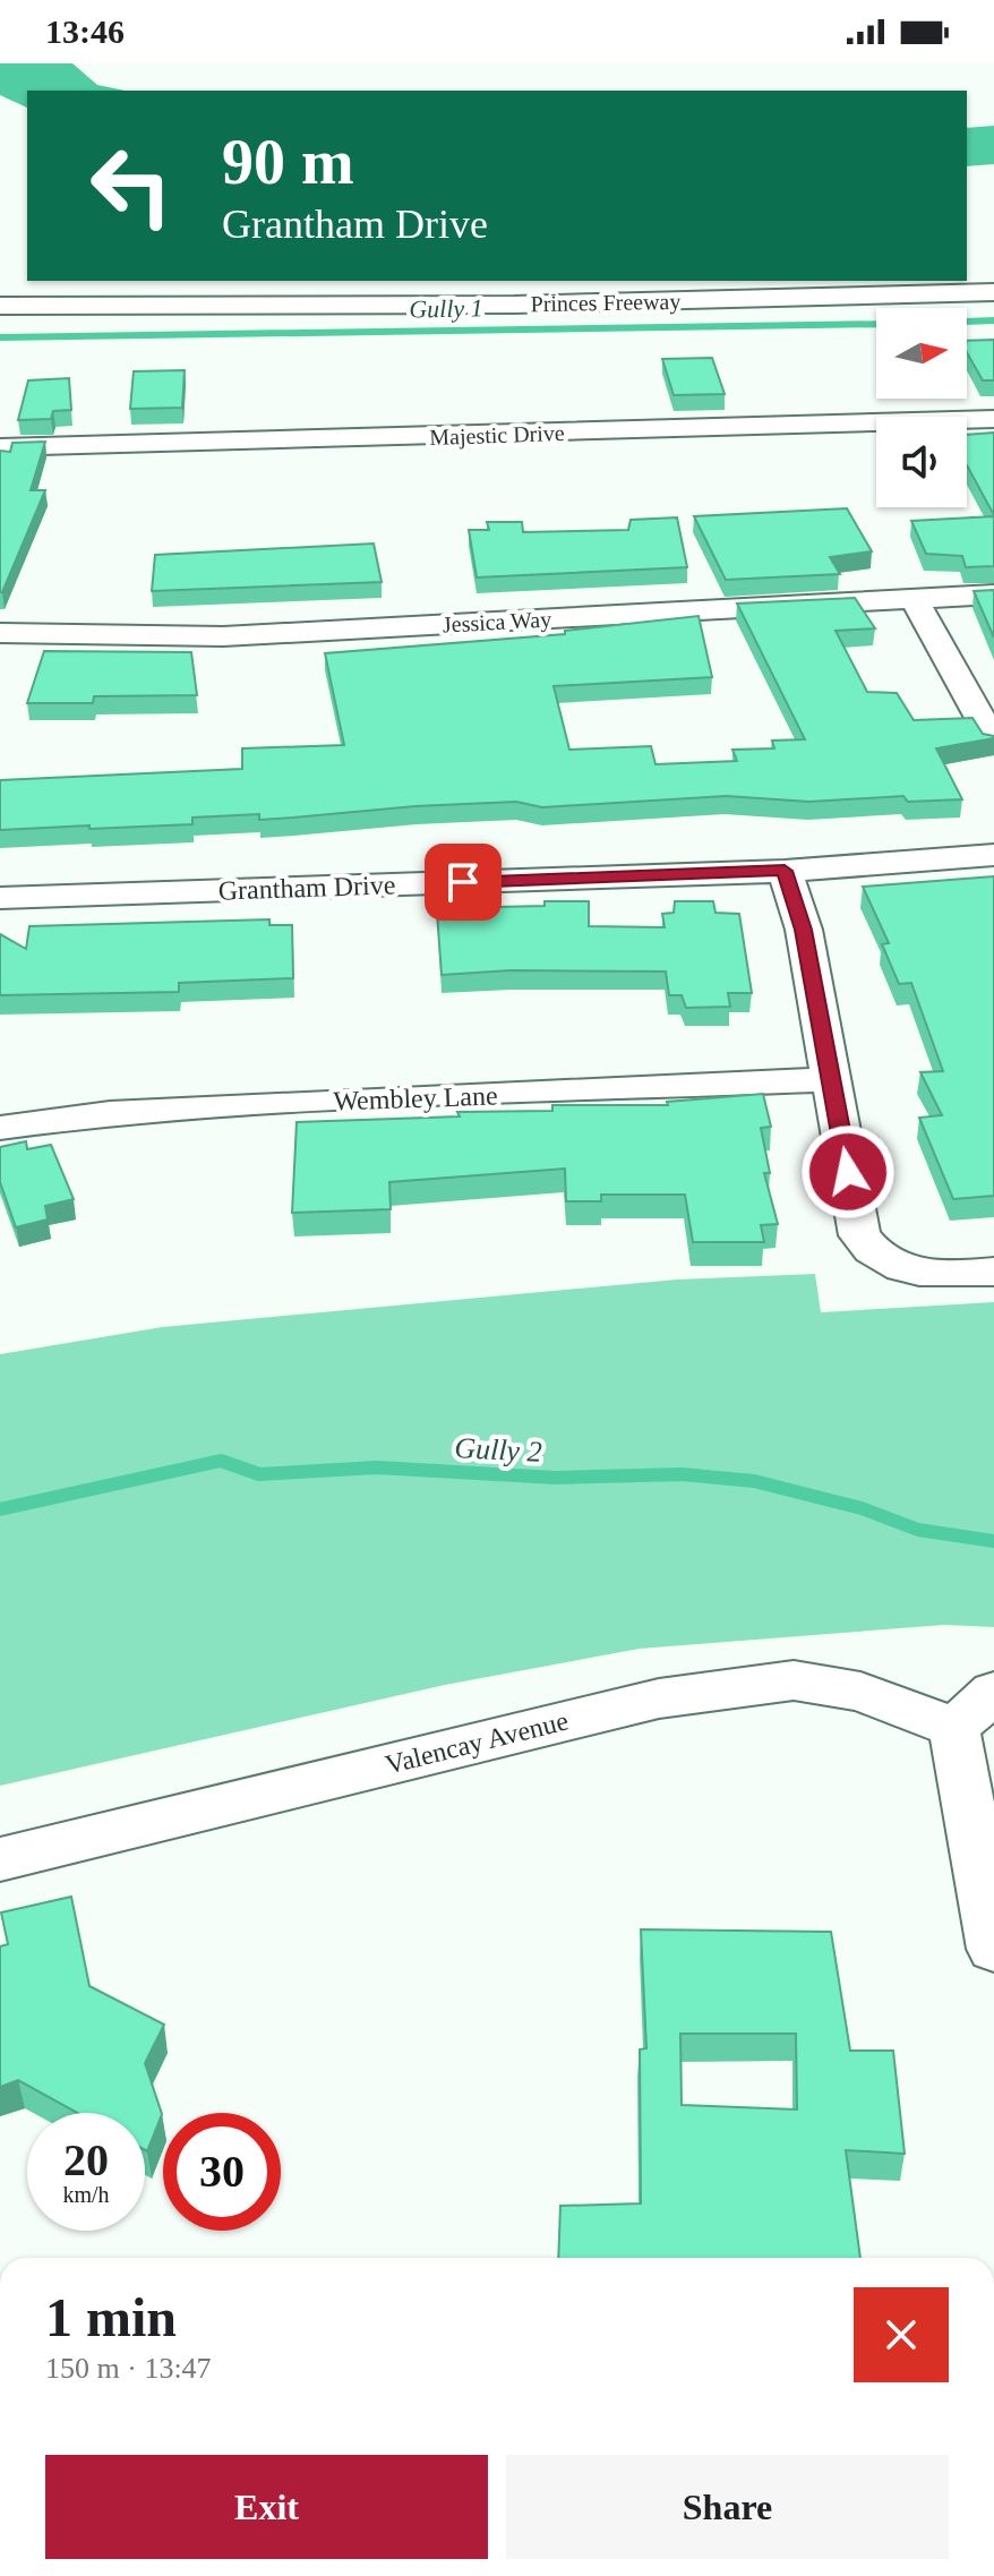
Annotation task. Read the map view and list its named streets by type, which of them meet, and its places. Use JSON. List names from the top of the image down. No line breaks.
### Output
{"streets":{"highway":["Princes Freeway"],"street":["Majestic Drive","Jessica Way","Grantham Drive","Wembley Lane","Valencay Avenue"]},"water":["Gully 1","Gully 2"],"north":"right","page":{"status":"13:46","turn":["90 m","Grantham Drive"],"speed":"20 km/h","limit":"30","heading":["1 min","150 m · 13:47"],"buttons":["Exit","Share"]}}
